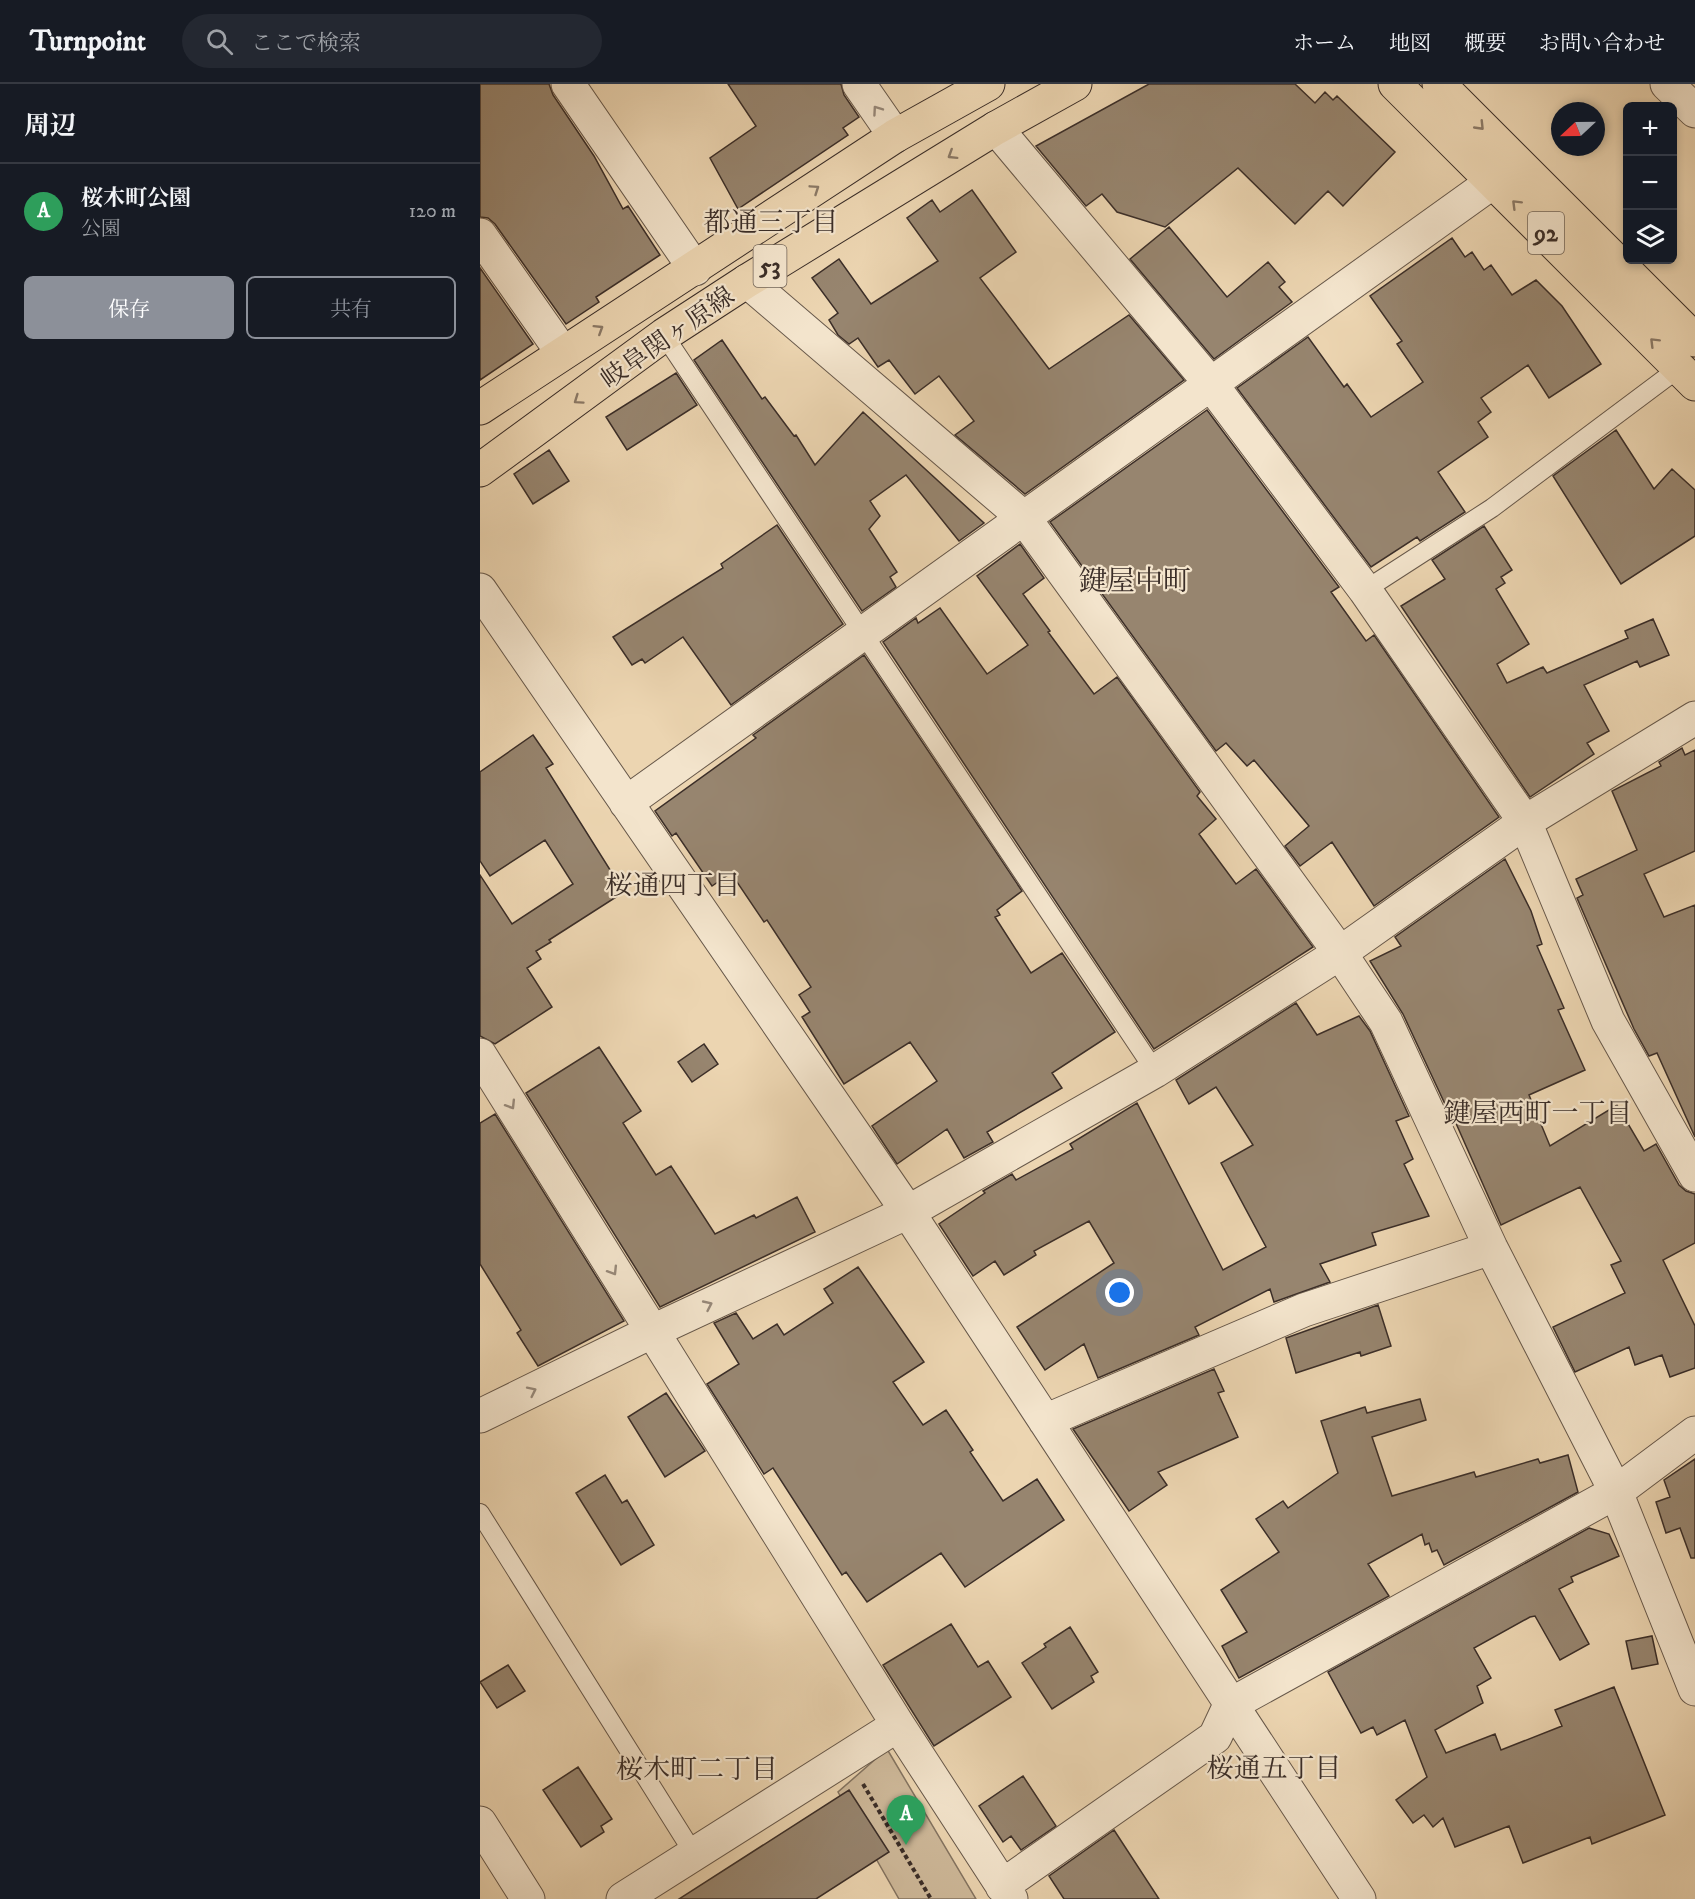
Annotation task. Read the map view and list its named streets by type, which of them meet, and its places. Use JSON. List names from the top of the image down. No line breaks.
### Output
{"streets":{"main road":["92","53","岐阜関ヶ原線"]},"districts":["都通三丁目","鍵屋中町","桜通四丁目","鍵屋西町一丁目","桜通五丁目","桜木町二丁目"],"north":"left","page":{"header":"Turnpoint","search":"ここで検索","nav":["ホーム","地図","概要","お問い合わせ"],"heading":"周辺","map_buttons":["+","−"],"list":[{"mark":"A","name":"桜木町公園","note":"公園","value":"120 m"}],"buttons":["保存","共有"],"pins":"A"}}
